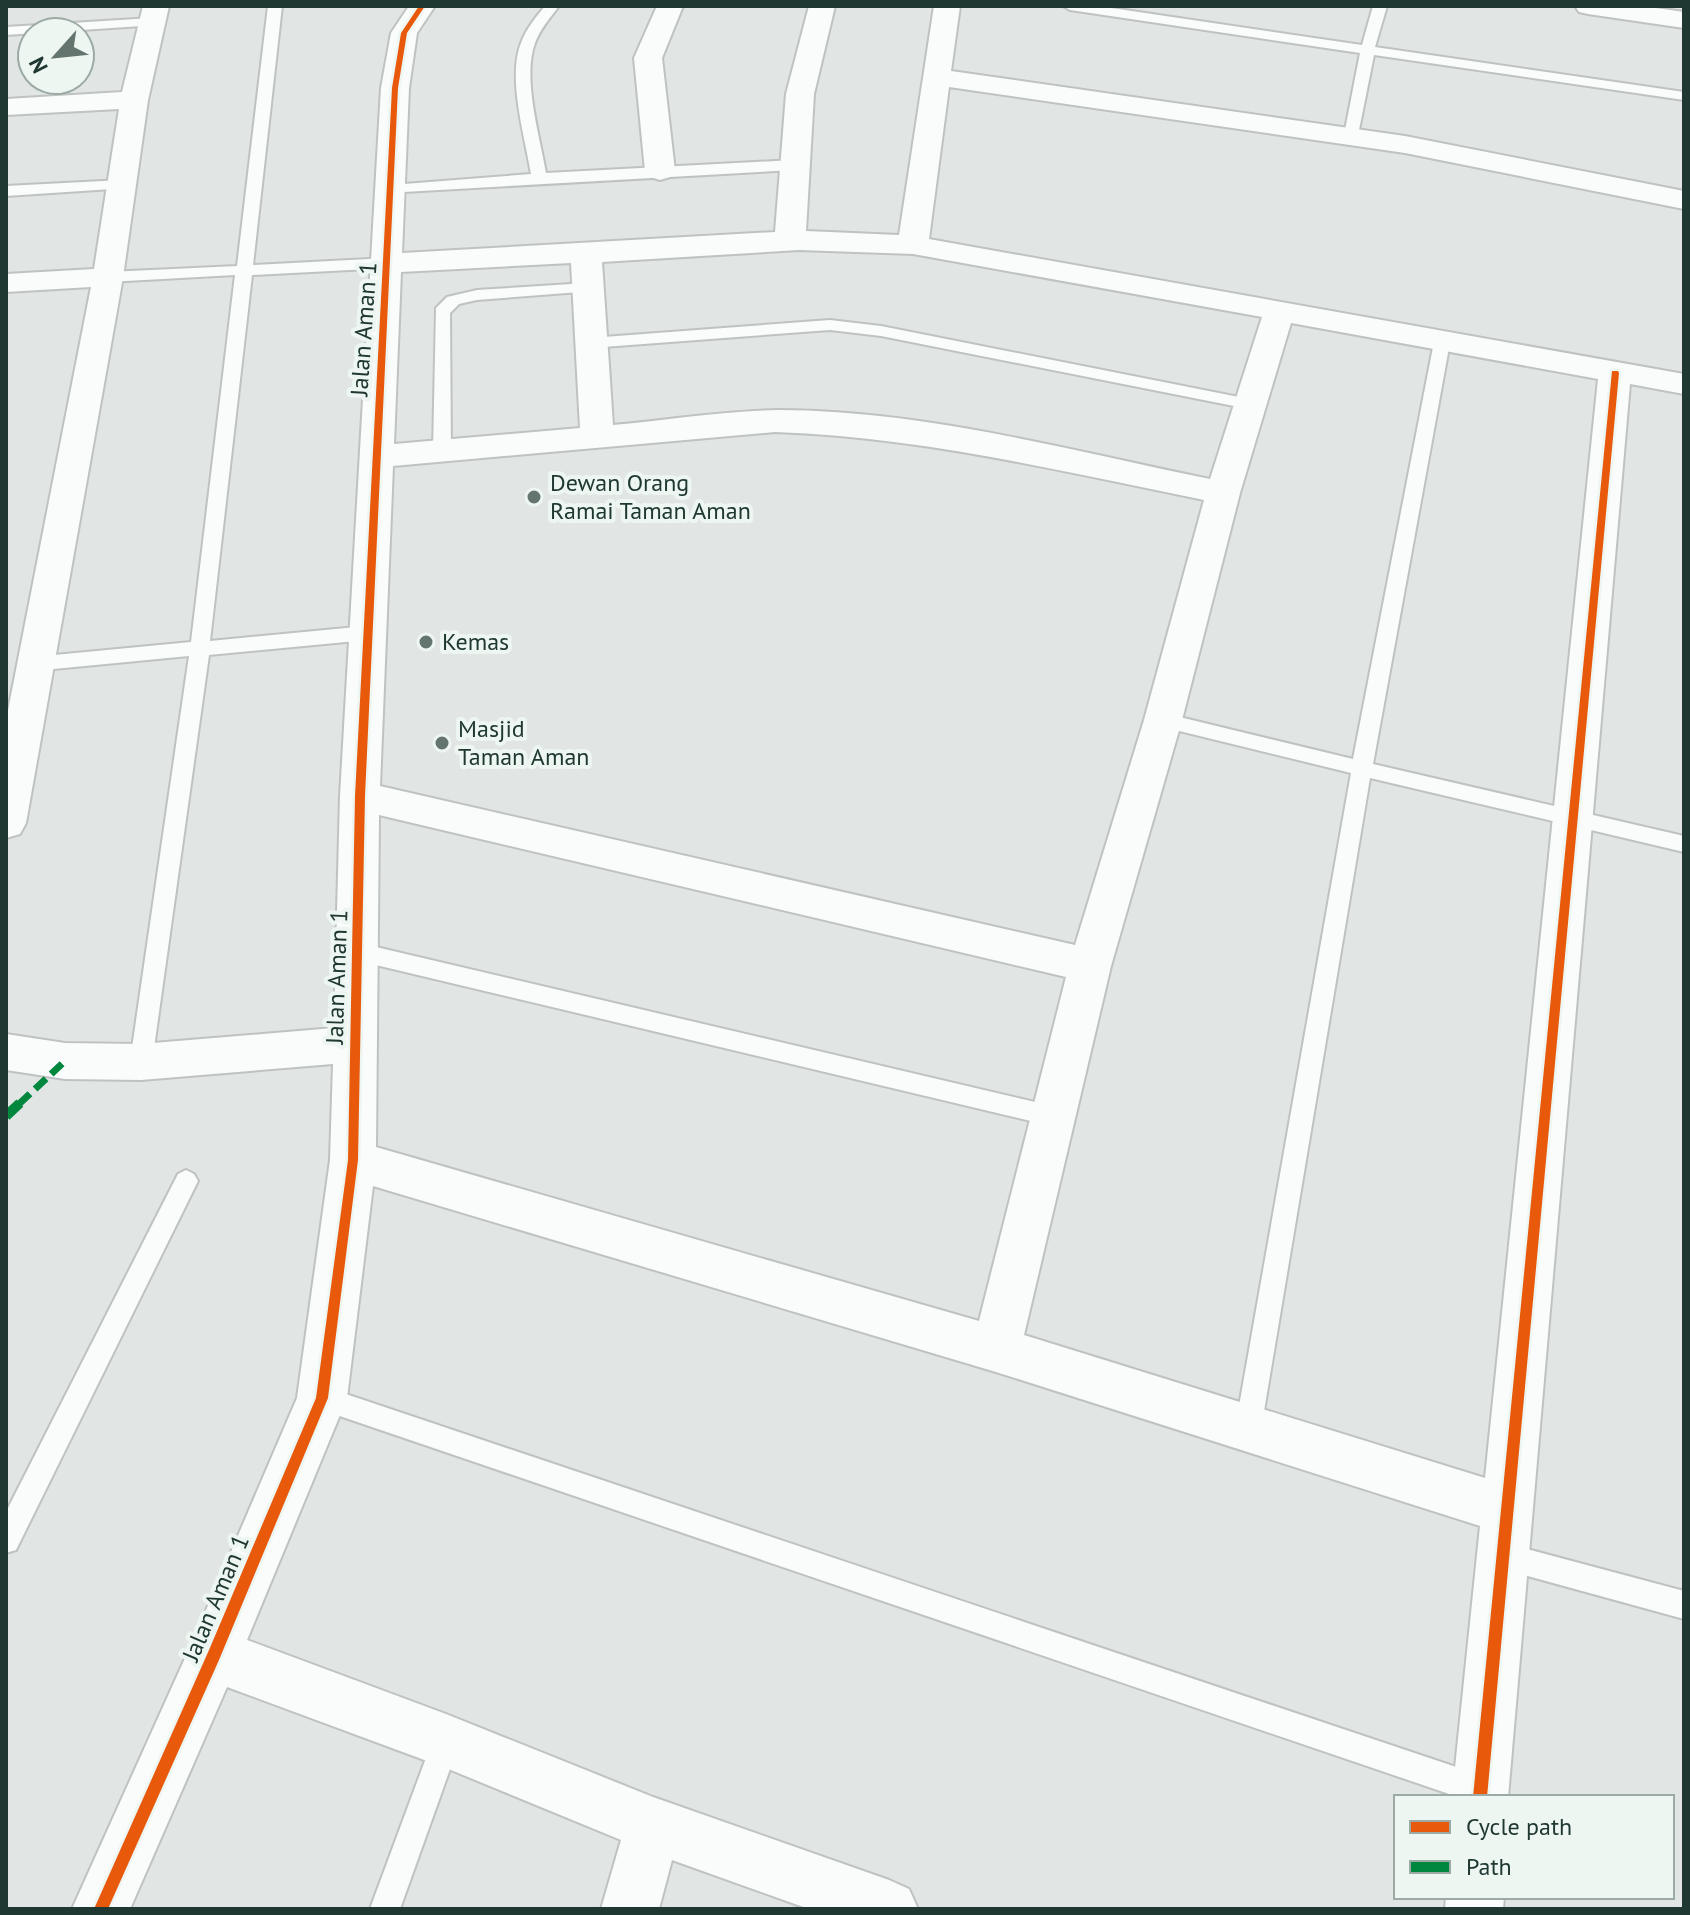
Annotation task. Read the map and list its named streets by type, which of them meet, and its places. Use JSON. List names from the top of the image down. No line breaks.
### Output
{"streets":{"street":["Jalan Aman 1"]},"places":["Dewan Orang Ramai Taman Aman","Kemas","Masjid Taman Aman"],"legend":["Cycle path","Path"],"north":"bottom left"}
